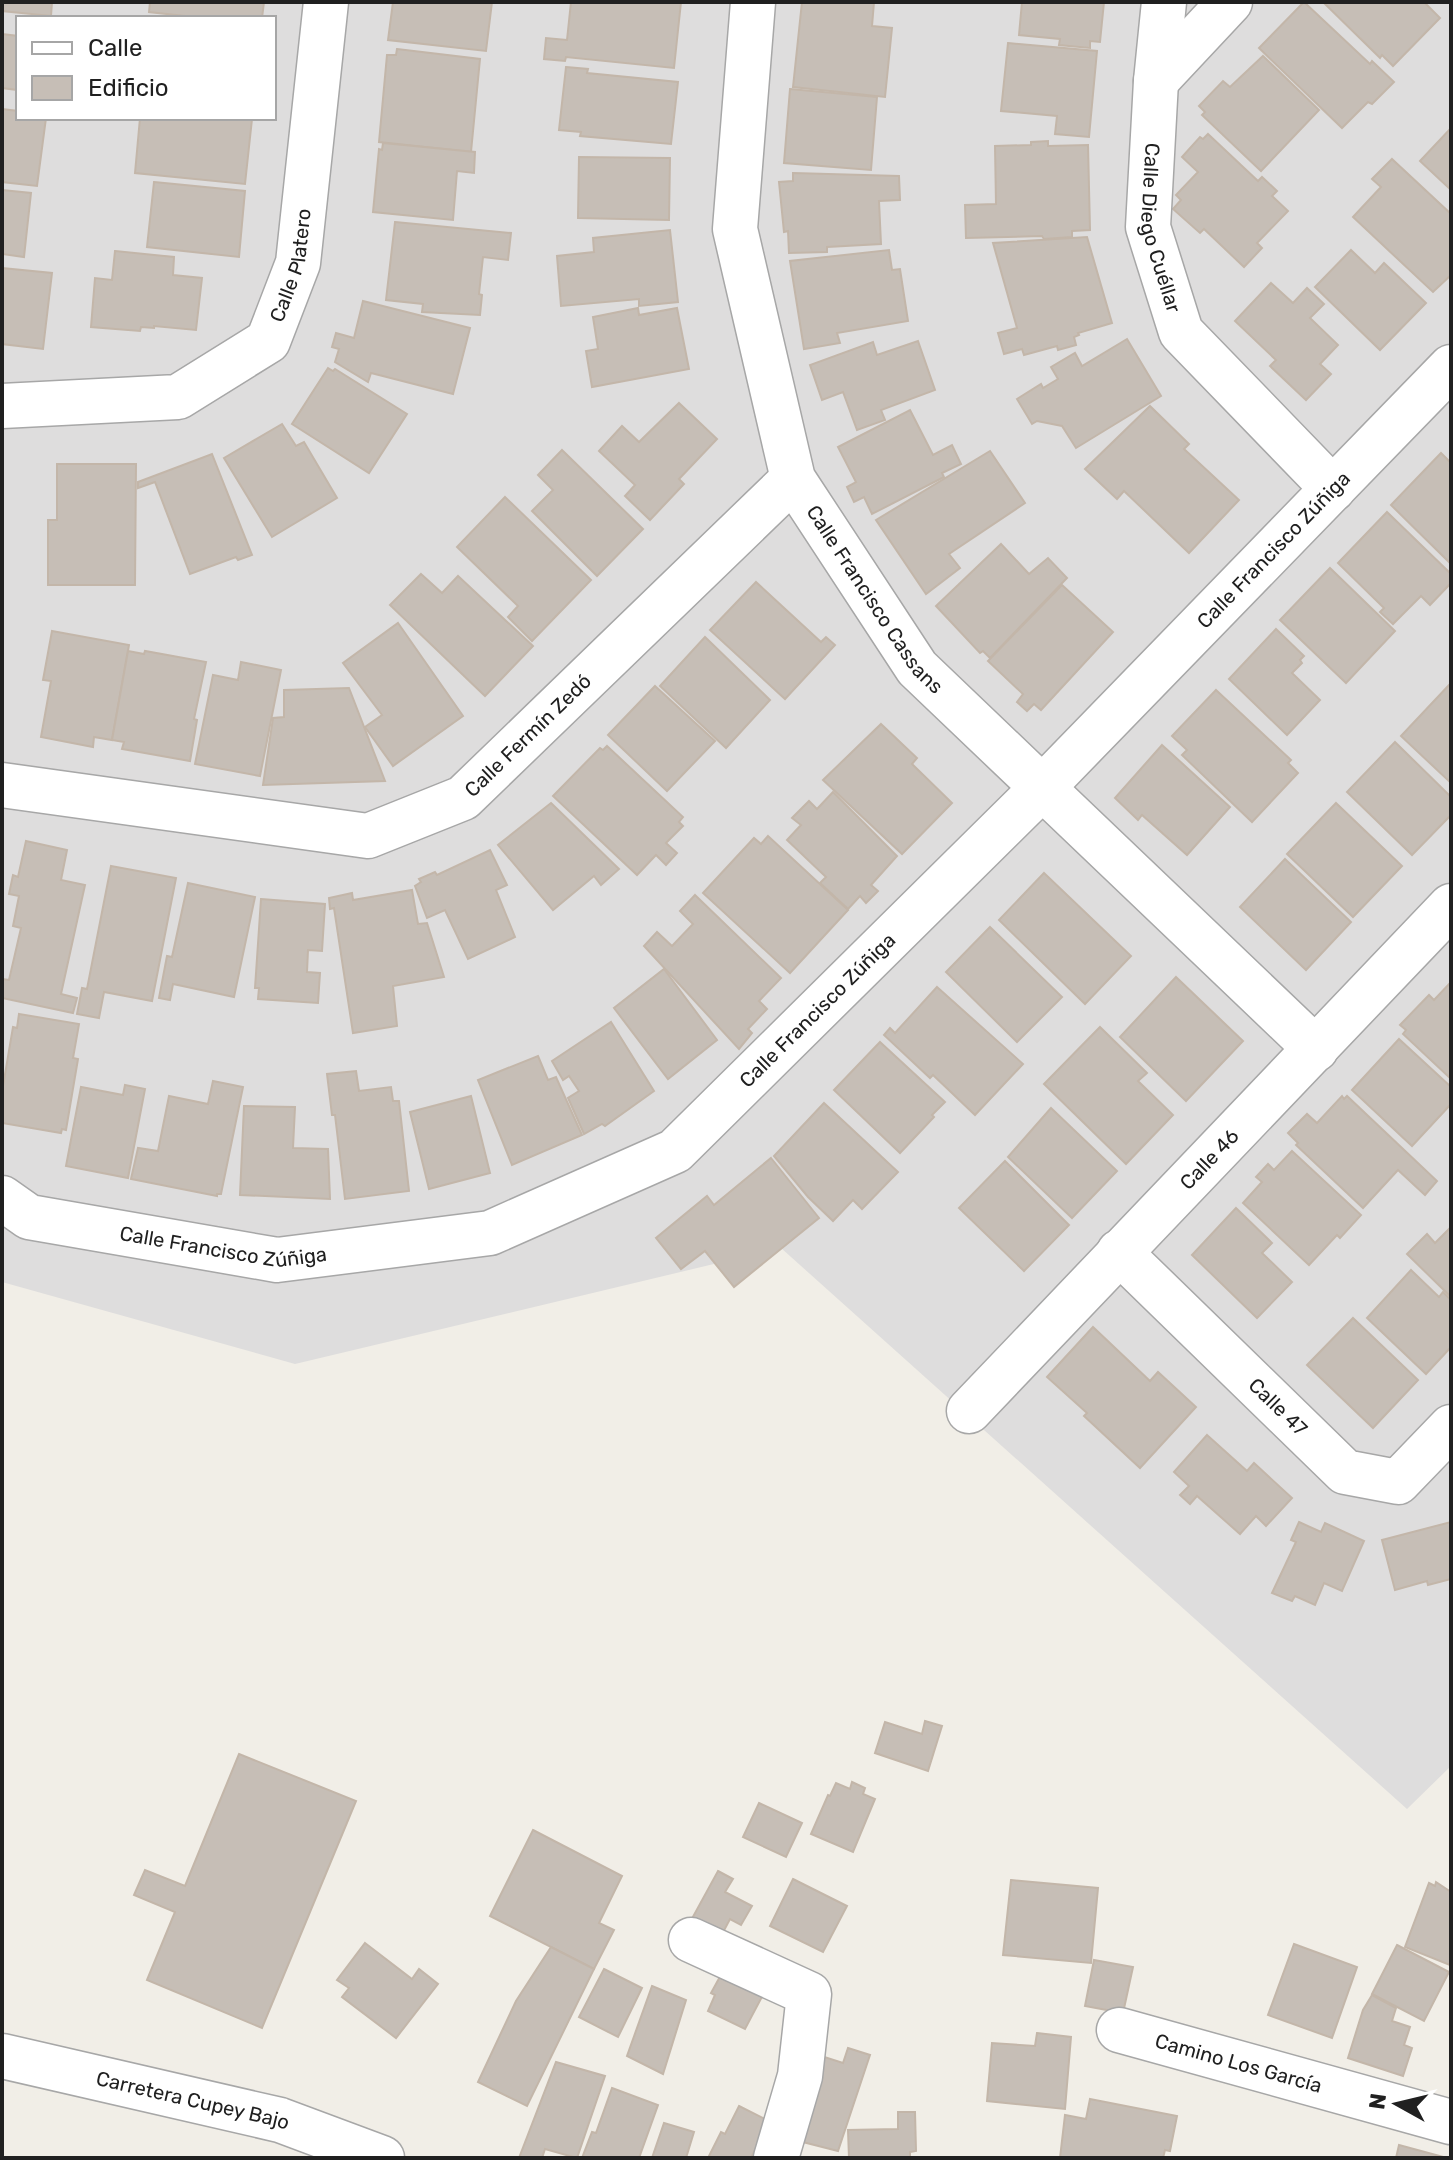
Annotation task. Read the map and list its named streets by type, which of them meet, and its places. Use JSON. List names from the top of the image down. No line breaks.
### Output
{"streets":{"street":["Calle Diego Cuéllar","Calle Platero","Calle Francisco Zúñiga","Calle Francisco Cassans","Calle Fermín Zedó","Calle 46","Calle 47","Camino Los García","Carretera Cupey Bajo"]},"crossings":[["Calle Diego Cuéllar","Calle Francisco Zúñiga"],["Calle Francisco Zúñiga","Calle Francisco Cassans"],["Calle Francisco Cassans","Calle Fermín Zedó"],["Calle Francisco Cassans","Calle 46"],["Calle 46","Calle 47"]],"legend":["Calle","Edificio"],"north":"left"}
